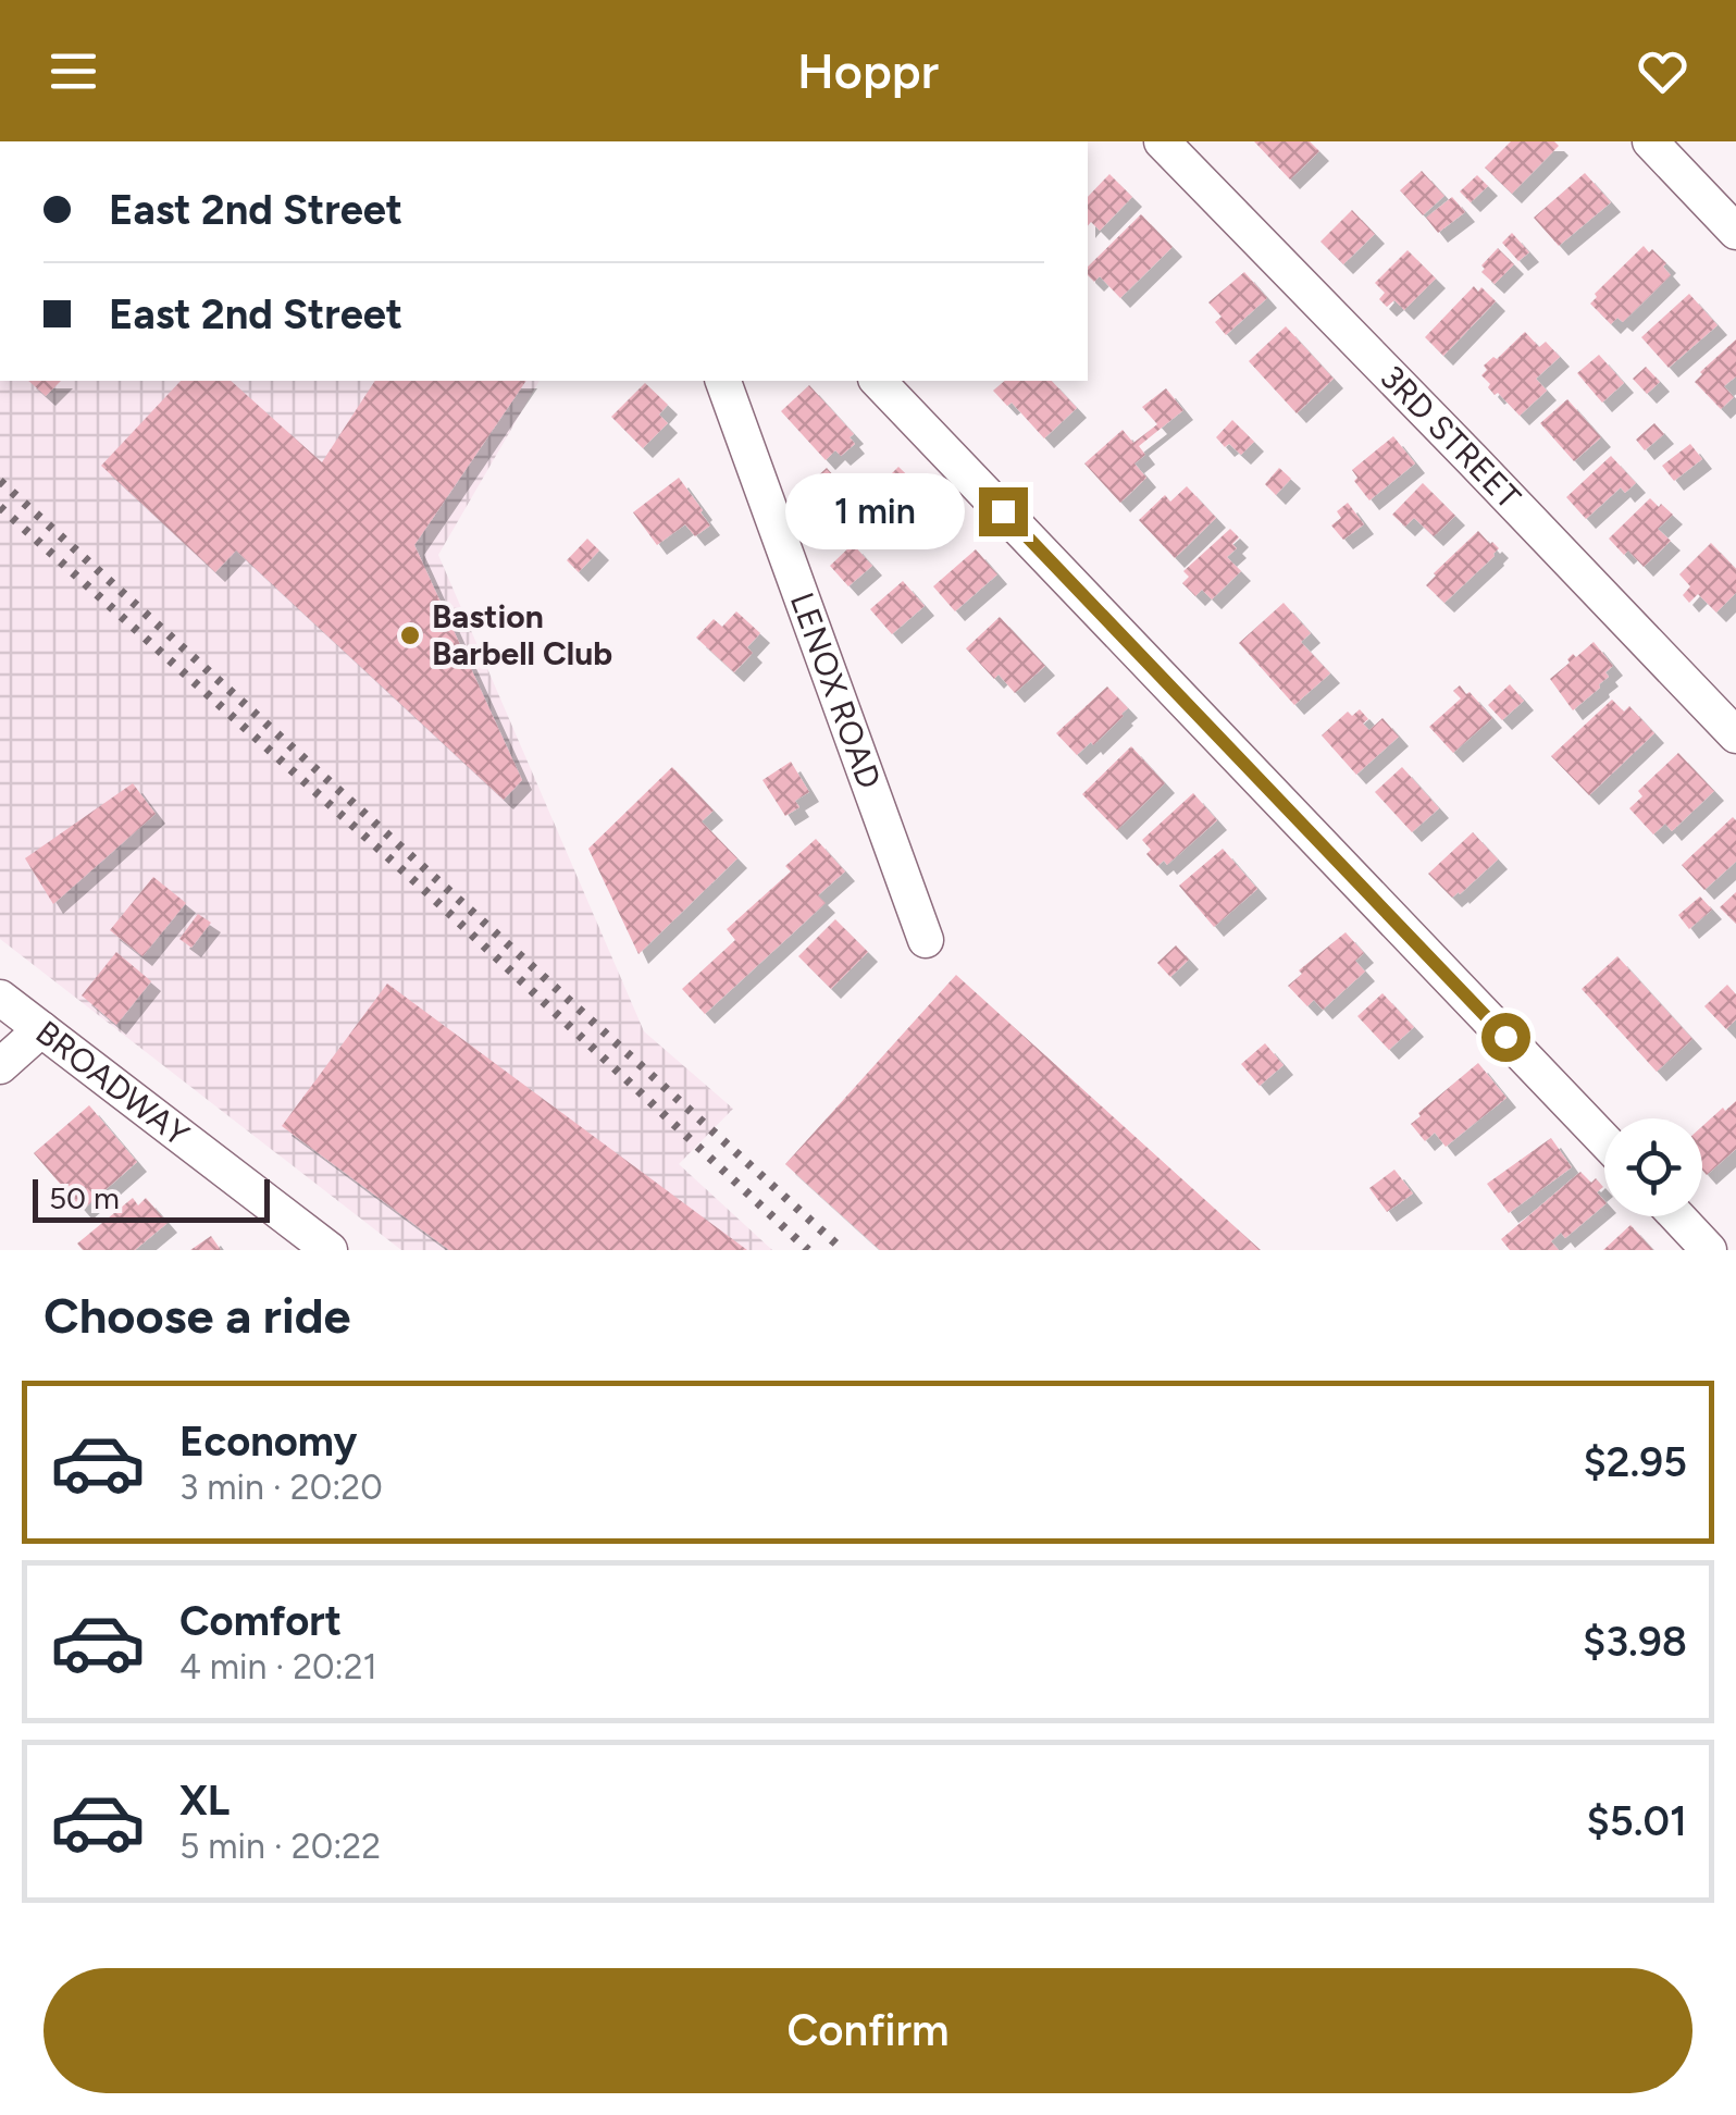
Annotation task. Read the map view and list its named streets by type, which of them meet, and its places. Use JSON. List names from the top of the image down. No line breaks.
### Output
{"streets":{"street":["3RD STREET","LENOX ROAD","BROADWAY"]},"places":["Bastion Barbell Club"],"scale_bar":"50 m","page":{"header":"Hoppr","banner":["East 2nd Street","East 2nd Street"],"bubble":"1 min","scale":"50 m","heading":"Choose a ride","list":[{"name":"Economy","note":"3 min · 20:20","value":"$2.95"},{"name":"Comfort","note":"4 min · 20:21","value":"$3.98"},{"name":"XL","note":"5 min · 20:22","value":"$5.01"}],"buttons":"Confirm"}}
